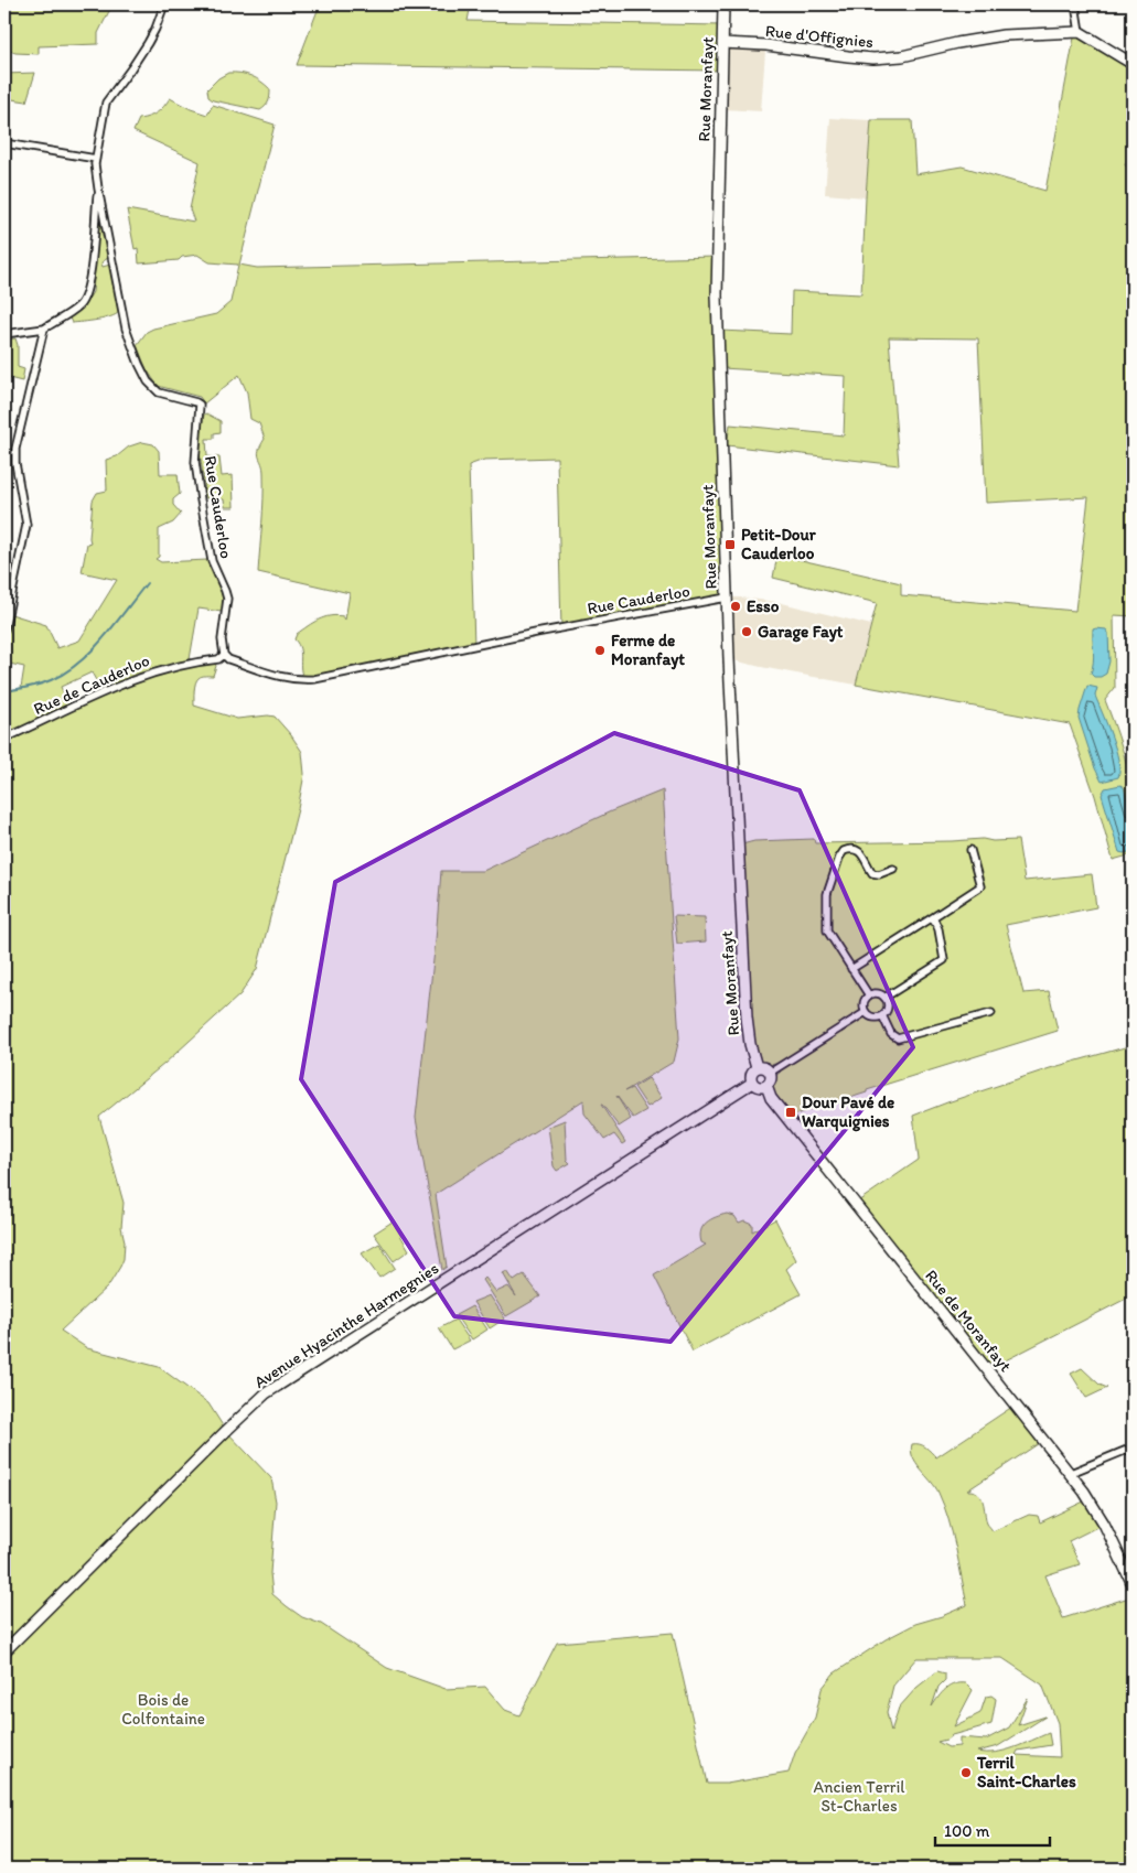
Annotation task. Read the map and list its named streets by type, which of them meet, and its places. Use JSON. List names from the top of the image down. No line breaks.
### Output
{"streets":{"main road":["Rue d'Offignies","Rue Moranfayt","Rue de Moranfayt","Avenue Hyacinthe Harmegnies"],"street":["Rue Cauderloo","Rue de Cauderloo"]},"crossings":[["Rue d'Offignies","Rue Moranfayt"],["Rue Moranfayt","Rue Cauderloo"],["Rue Moranfayt","Rue de Moranfayt"],["Rue Moranfayt","Avenue Hyacinthe Harmegnies"],["Rue Cauderloo","Rue de Cauderloo"],["Rue de Moranfayt","Avenue Hyacinthe Harmegnies"]],"parks":["Bois de Colfontaine","Ancien Terril St-Charles"],"places":{"transit":["Petit-Dour Cauderloo","Dour Pavé de Warquignies"],"other":["Esso","Garage Fayt","Ferme de Moranfayt","Terril Saint-Charles"]},"scale_bar":"100 m"}
